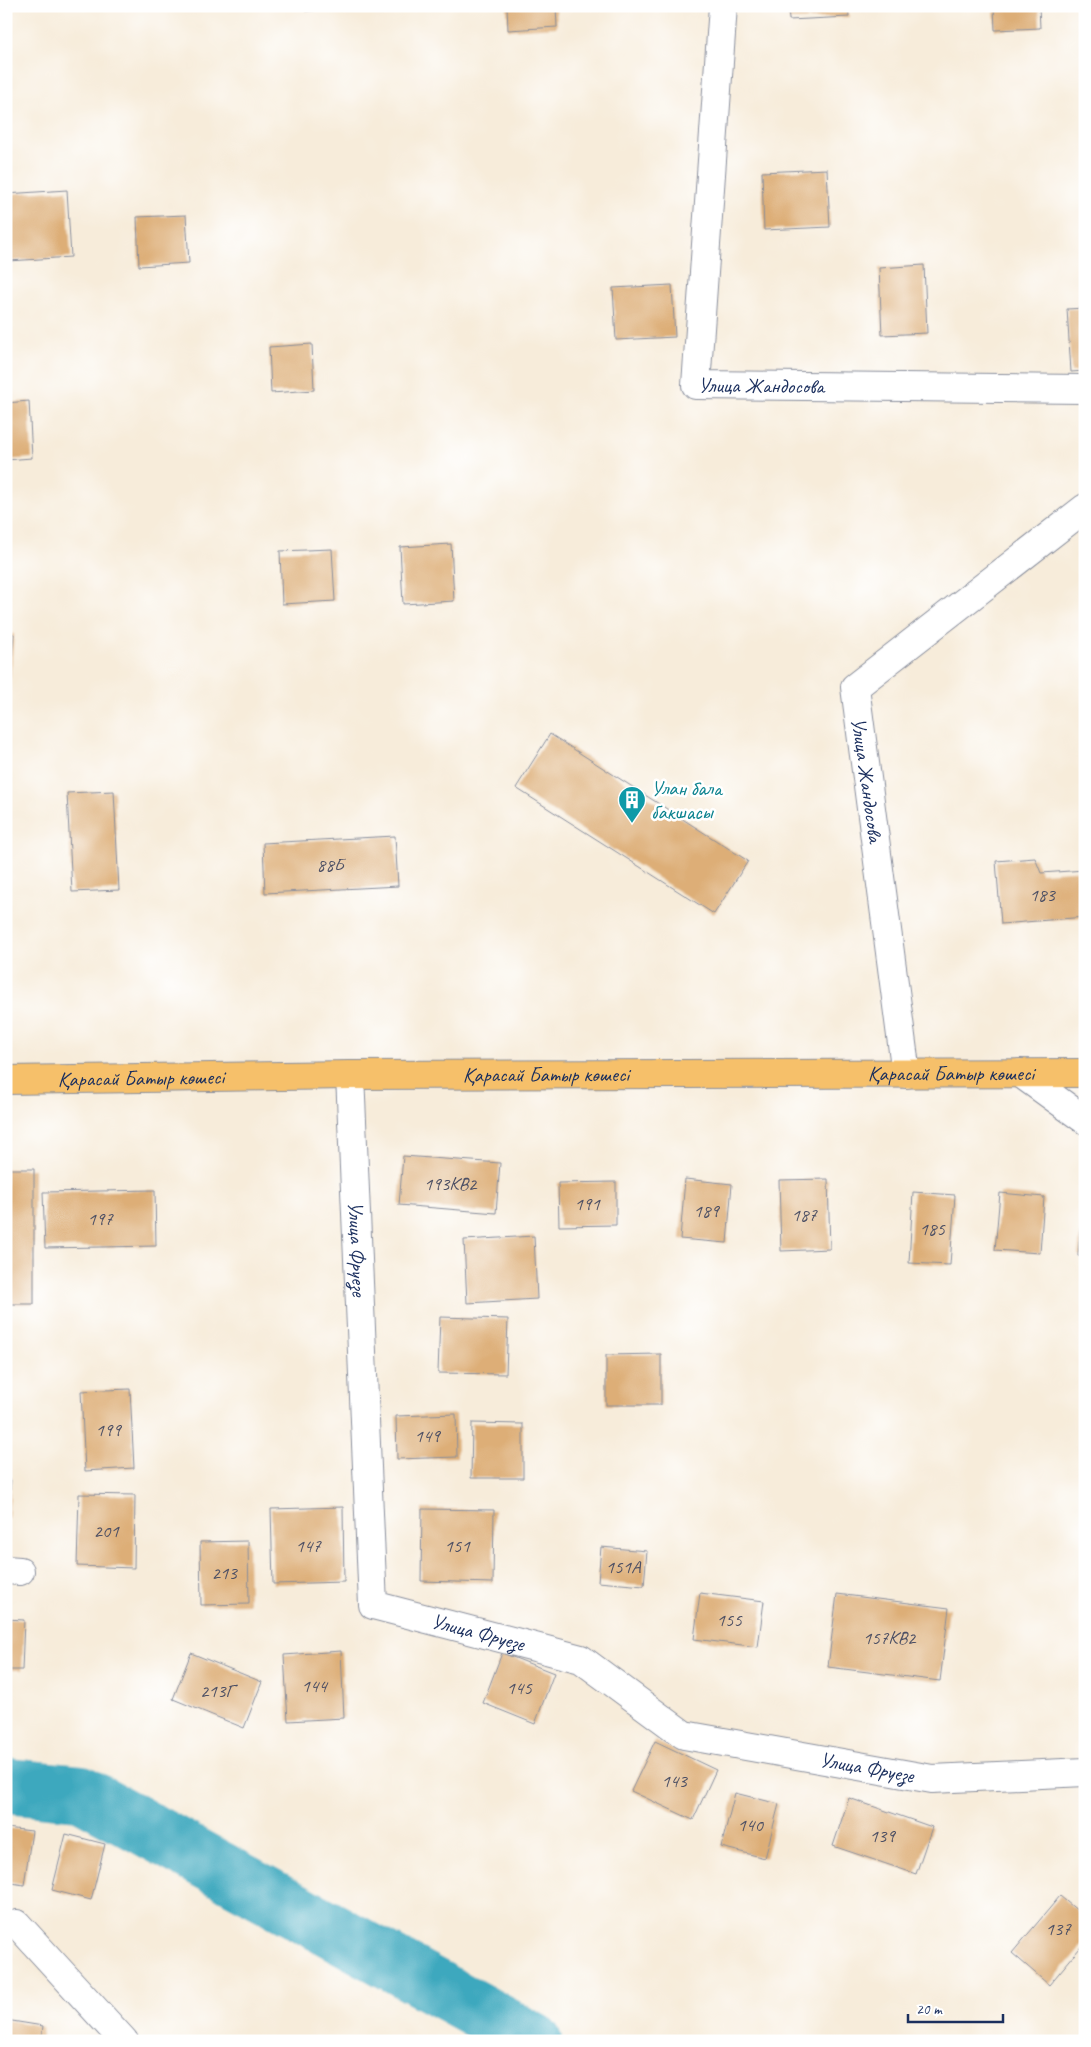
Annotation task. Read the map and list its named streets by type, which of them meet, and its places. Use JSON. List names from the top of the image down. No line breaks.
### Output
{"streets":{"main road":["Қарасай Батыр көшесі"],"street":["Улица Жандосова","Улица Фруезе"]},"crossings":[["Улица Жандосова","Қарасай Батыр көшесі"],["Қарасай Батыр көшесі","Улица Фруезе"]],"places":{"building":["Улан бала бакшасы"]},"house_numbers":["88Б","183","193КВ2","191","189","187","197","185","199","149","201","147","151","151А","213","155","157КВ2","144","145","213Г","143","140","139","137"],"scale_bar":"20 m"}
